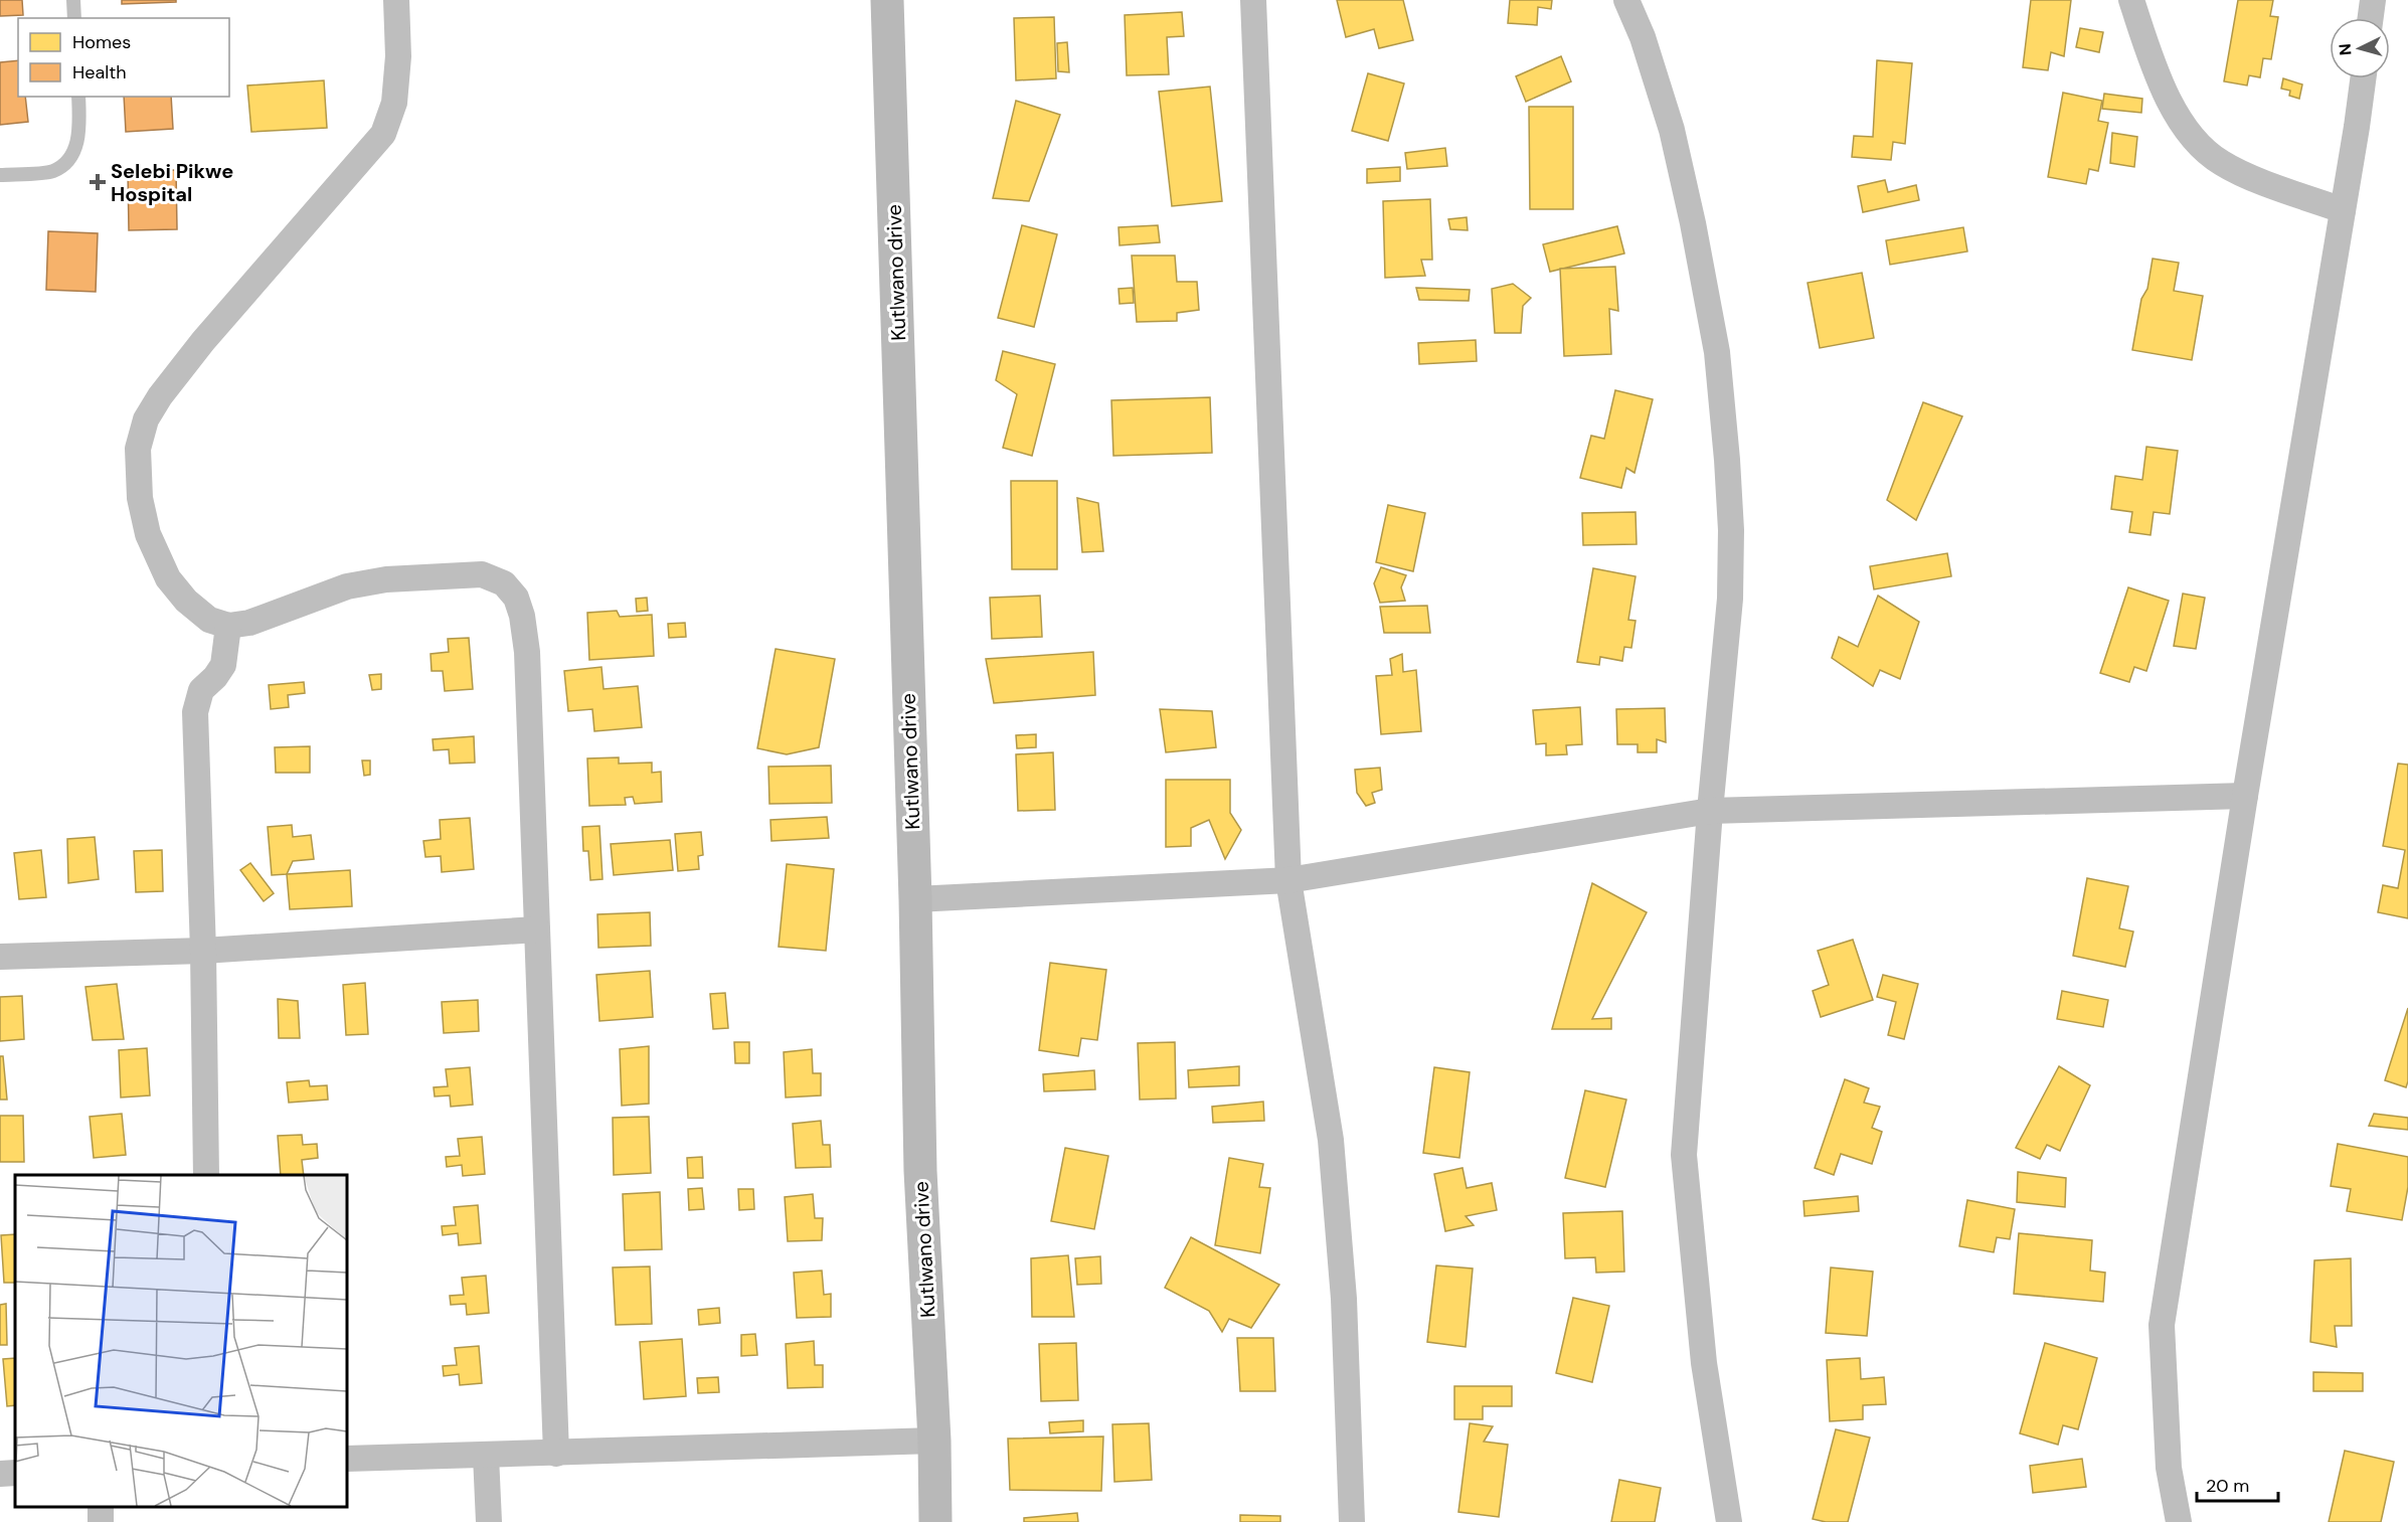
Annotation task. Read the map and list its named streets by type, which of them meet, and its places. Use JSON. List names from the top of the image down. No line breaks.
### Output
{"streets":{"street":["Kutlwano drive"]},"places":{"health":["Selebi Pikwe Hospital"]},"legend":["Homes","Health"],"scale_bar":"20 m","north":"left"}
